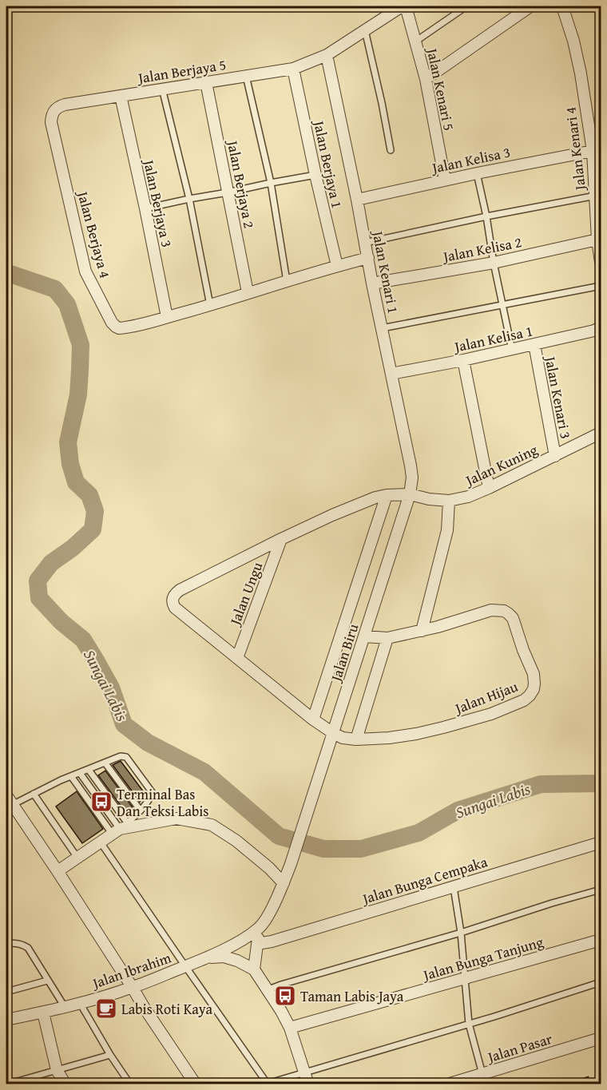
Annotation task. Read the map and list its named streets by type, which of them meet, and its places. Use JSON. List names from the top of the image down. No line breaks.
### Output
{"streets":{"street":["Jalan Berjaya 5","Jalan Kenari 5","Jalan Kenari 4","Jalan Kelisa 3","Jalan Berjaya 1","Jalan Berjaya 2","Jalan Berjaya 3","Jalan Berjaya 4","Jalan Kelisa 2","Jalan Kenari 1","Jalan Kelisa 1","Jalan Kenari 3","Jalan Kuning","Jalan Ungu","Jalan Biru","Jalan Hijau","Jalan Bunga Cempaka","Jalan Bunga Tanjung","Jalan Ibrahim","Jalan Pasar"]},"crossings":[["Jalan Berjaya 5","Jalan Berjaya 1"],["Jalan Berjaya 5","Jalan Berjaya 2"],["Jalan Berjaya 5","Jalan Berjaya 3"],["Jalan Berjaya 5","Jalan Berjaya 4"],["Jalan Berjaya 5","Jalan Kenari 1"],["Jalan Kenari 5","Jalan Kelisa 3"],["Jalan Kenari 4","Jalan Kelisa 3"],["Jalan Kenari 4","Jalan Kelisa 2"],["Jalan Kelisa 3","Jalan Kenari 1"],["Jalan Berjaya 3","Jalan Berjaya 4"],["Jalan Kelisa 2","Jalan Kenari 1"],["Jalan Kenari 1","Jalan Kelisa 1"],["Jalan Kenari 1","Jalan Kuning"],["Jalan Kenari 1","Jalan Biru"],["Jalan Kelisa 1","Jalan Kenari 3"],["Jalan Kenari 3","Jalan Kuning"],["Jalan Kuning","Jalan Ungu"],["Jalan Kuning","Jalan Biru"],["Jalan Kuning","Jalan Hijau"],["Jalan Ungu","Jalan Hijau"],["Jalan Biru","Jalan Hijau"]],"water":["Sungai Labis"],"places":{"bus stop":["Terminal Bas Dan Teksi Labis","Taman Labis Jaya"],"cafe":["Labis Roti Kaya"]}}
